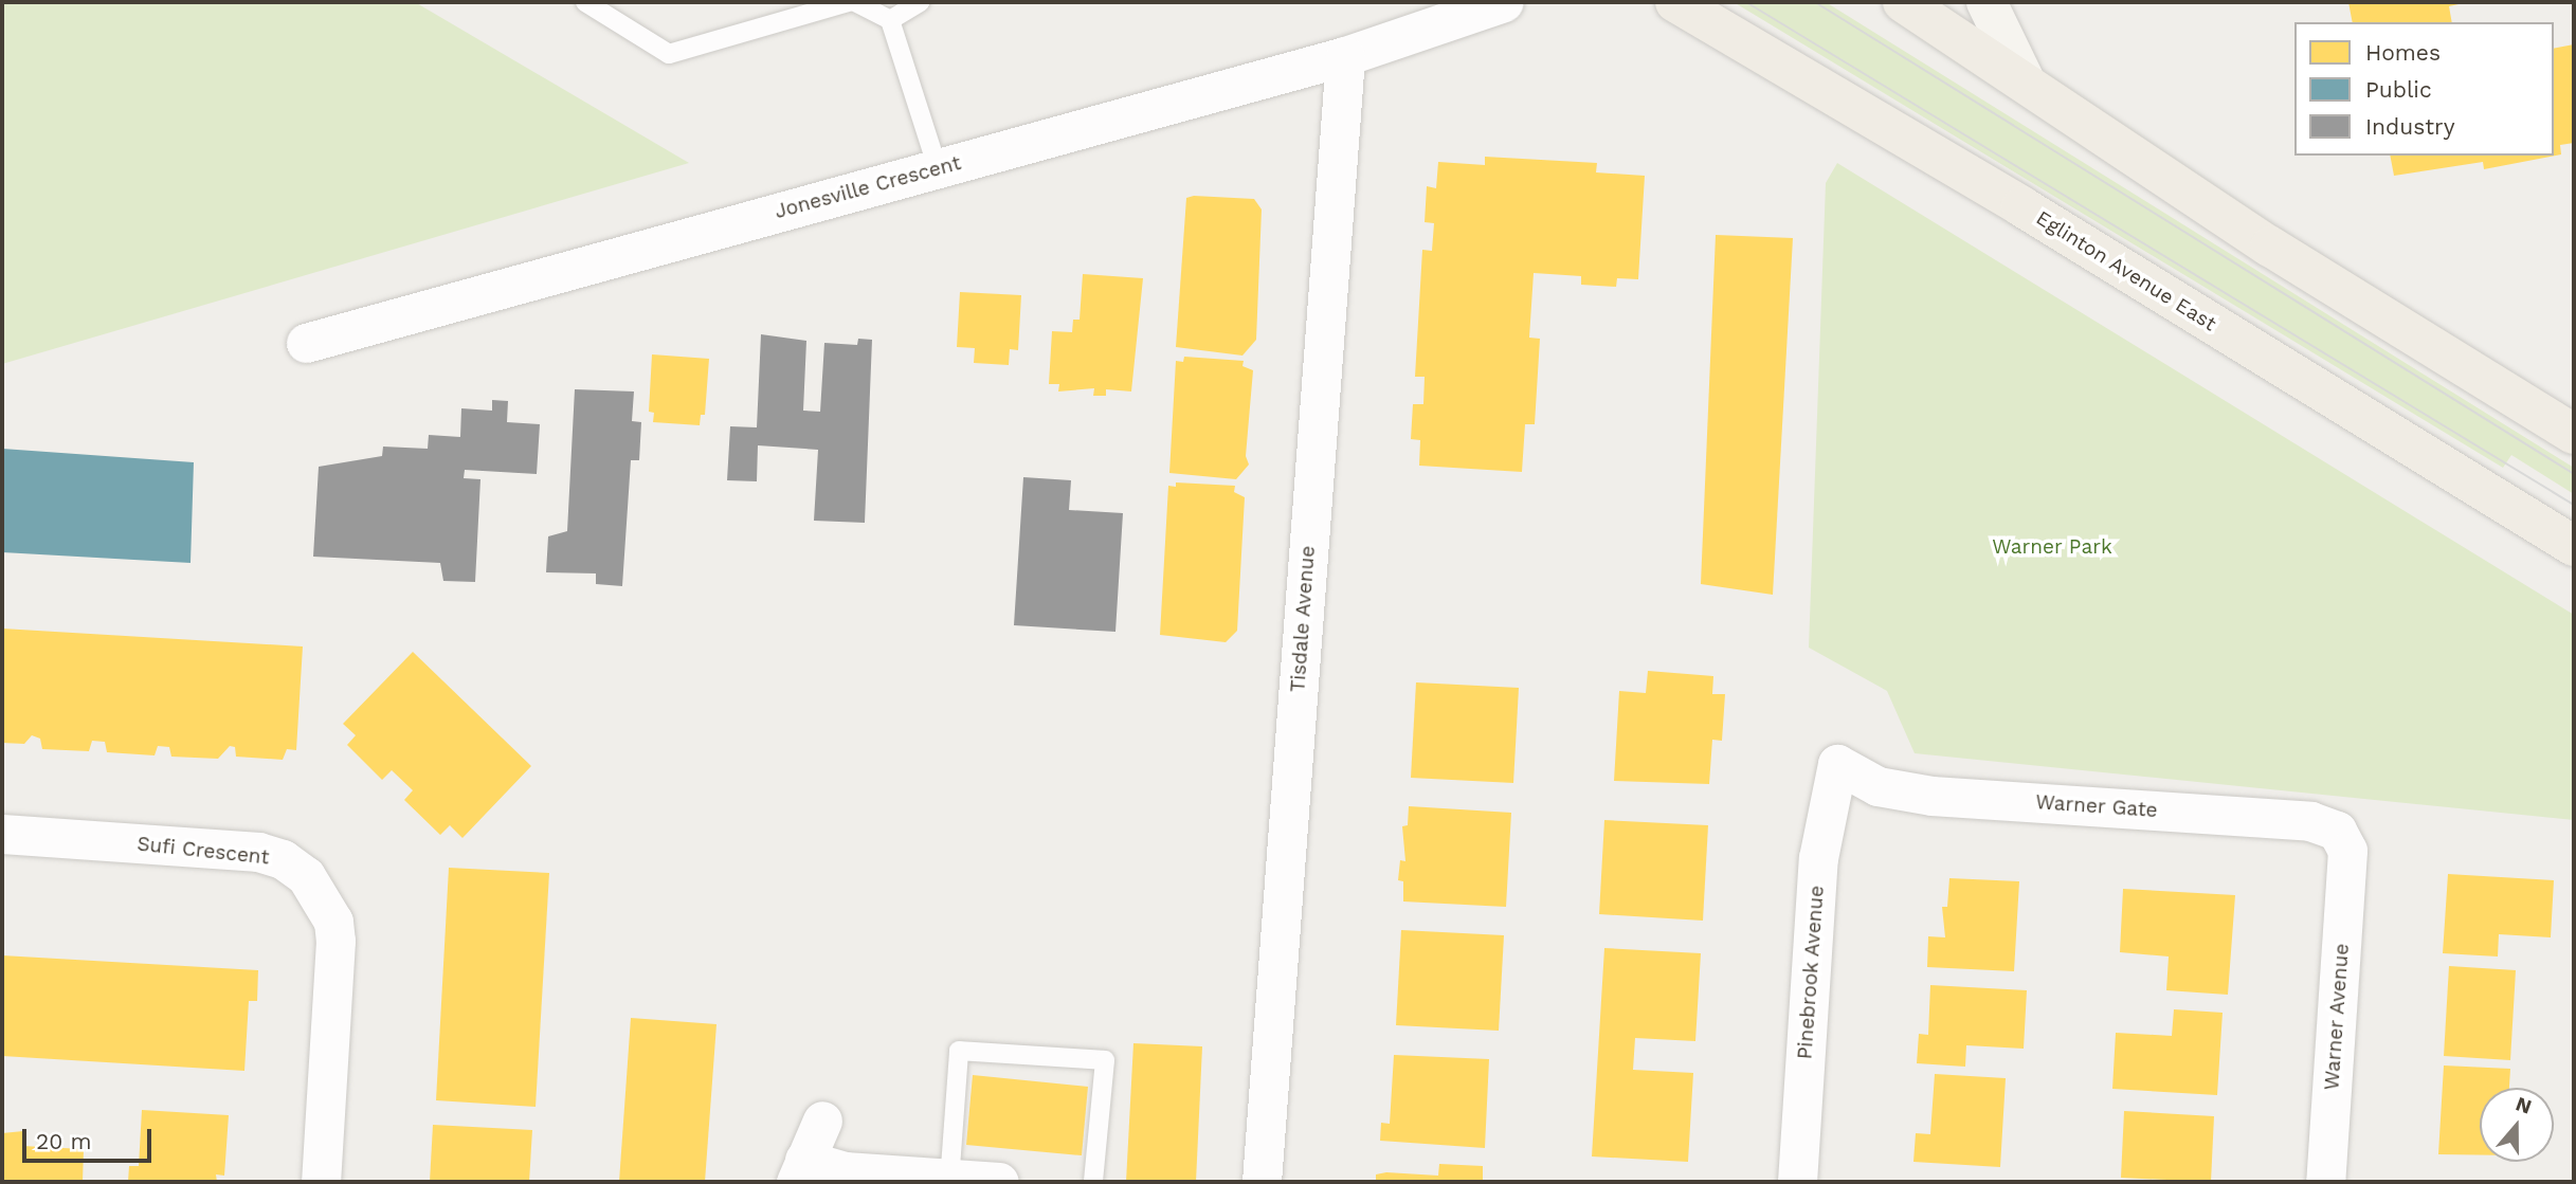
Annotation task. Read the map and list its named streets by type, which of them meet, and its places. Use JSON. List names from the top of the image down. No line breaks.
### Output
{"streets":{"main road":["Eglinton Avenue East"],"street":["Jonesville Crescent","Tisdale Avenue","Warner Gate","Sufi Crescent","Pinebrook Avenue","Warner Avenue"]},"crossings":[["Jonesville Crescent","Tisdale Avenue"],["Warner Gate","Pinebrook Avenue"],["Warner Gate","Warner Avenue"]],"parks":["Warner Park"],"legend":["Homes","Public","Industry"],"scale_bar":"20 m","north":"top"}
